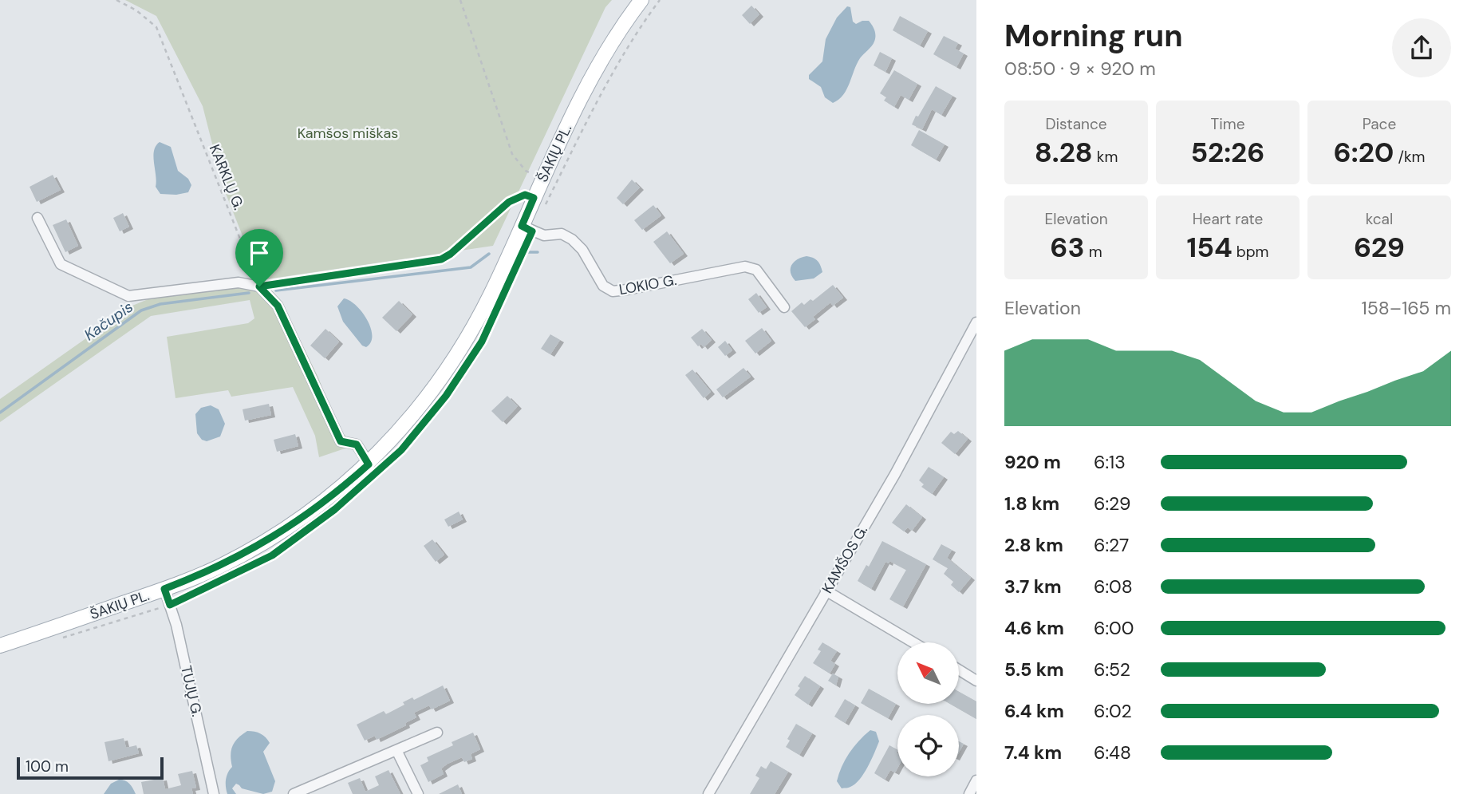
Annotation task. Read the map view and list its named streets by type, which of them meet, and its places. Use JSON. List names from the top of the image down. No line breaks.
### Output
{"streets":{"main road":["ŠAKIŲ PL."],"street":["LOKIO G.","KAMŠOS G.","TUJŲ G."],"path":["KARKLŲ G."]},"crossings":[["ŠAKIŲ PL.","LOKIO G."],["ŠAKIŲ PL.","TUJŲ G."]],"water":["Kačupis"],"parks":["Kamšos miškas"],"scale_bar":"100 m","north":"top left","page":{"heading":["Morning run","08:50 · 9 × 920 m"],"stats":[["Distance","8.28 km"],["Time","52:26"],["Pace","6:20 /km"],["Elevation","63 m"],["Heart rate","154 bpm"],["kcal","629"]],"chart":["Elevation","158–165 m"],"list":[{"name":"920 m","note":"6:13"},{"name":"1.8 km","note":"6:29"},{"name":"2.8 km","note":"6:27"},{"name":"3.7 km","note":"6:08"},{"name":"4.6 km","note":"6:00"},{"name":"5.5 km","note":"6:52"},{"name":"6.4 km","note":"6:02"},{"name":"7.4 km","note":"6:48"}],"scale":"100 m"}}
